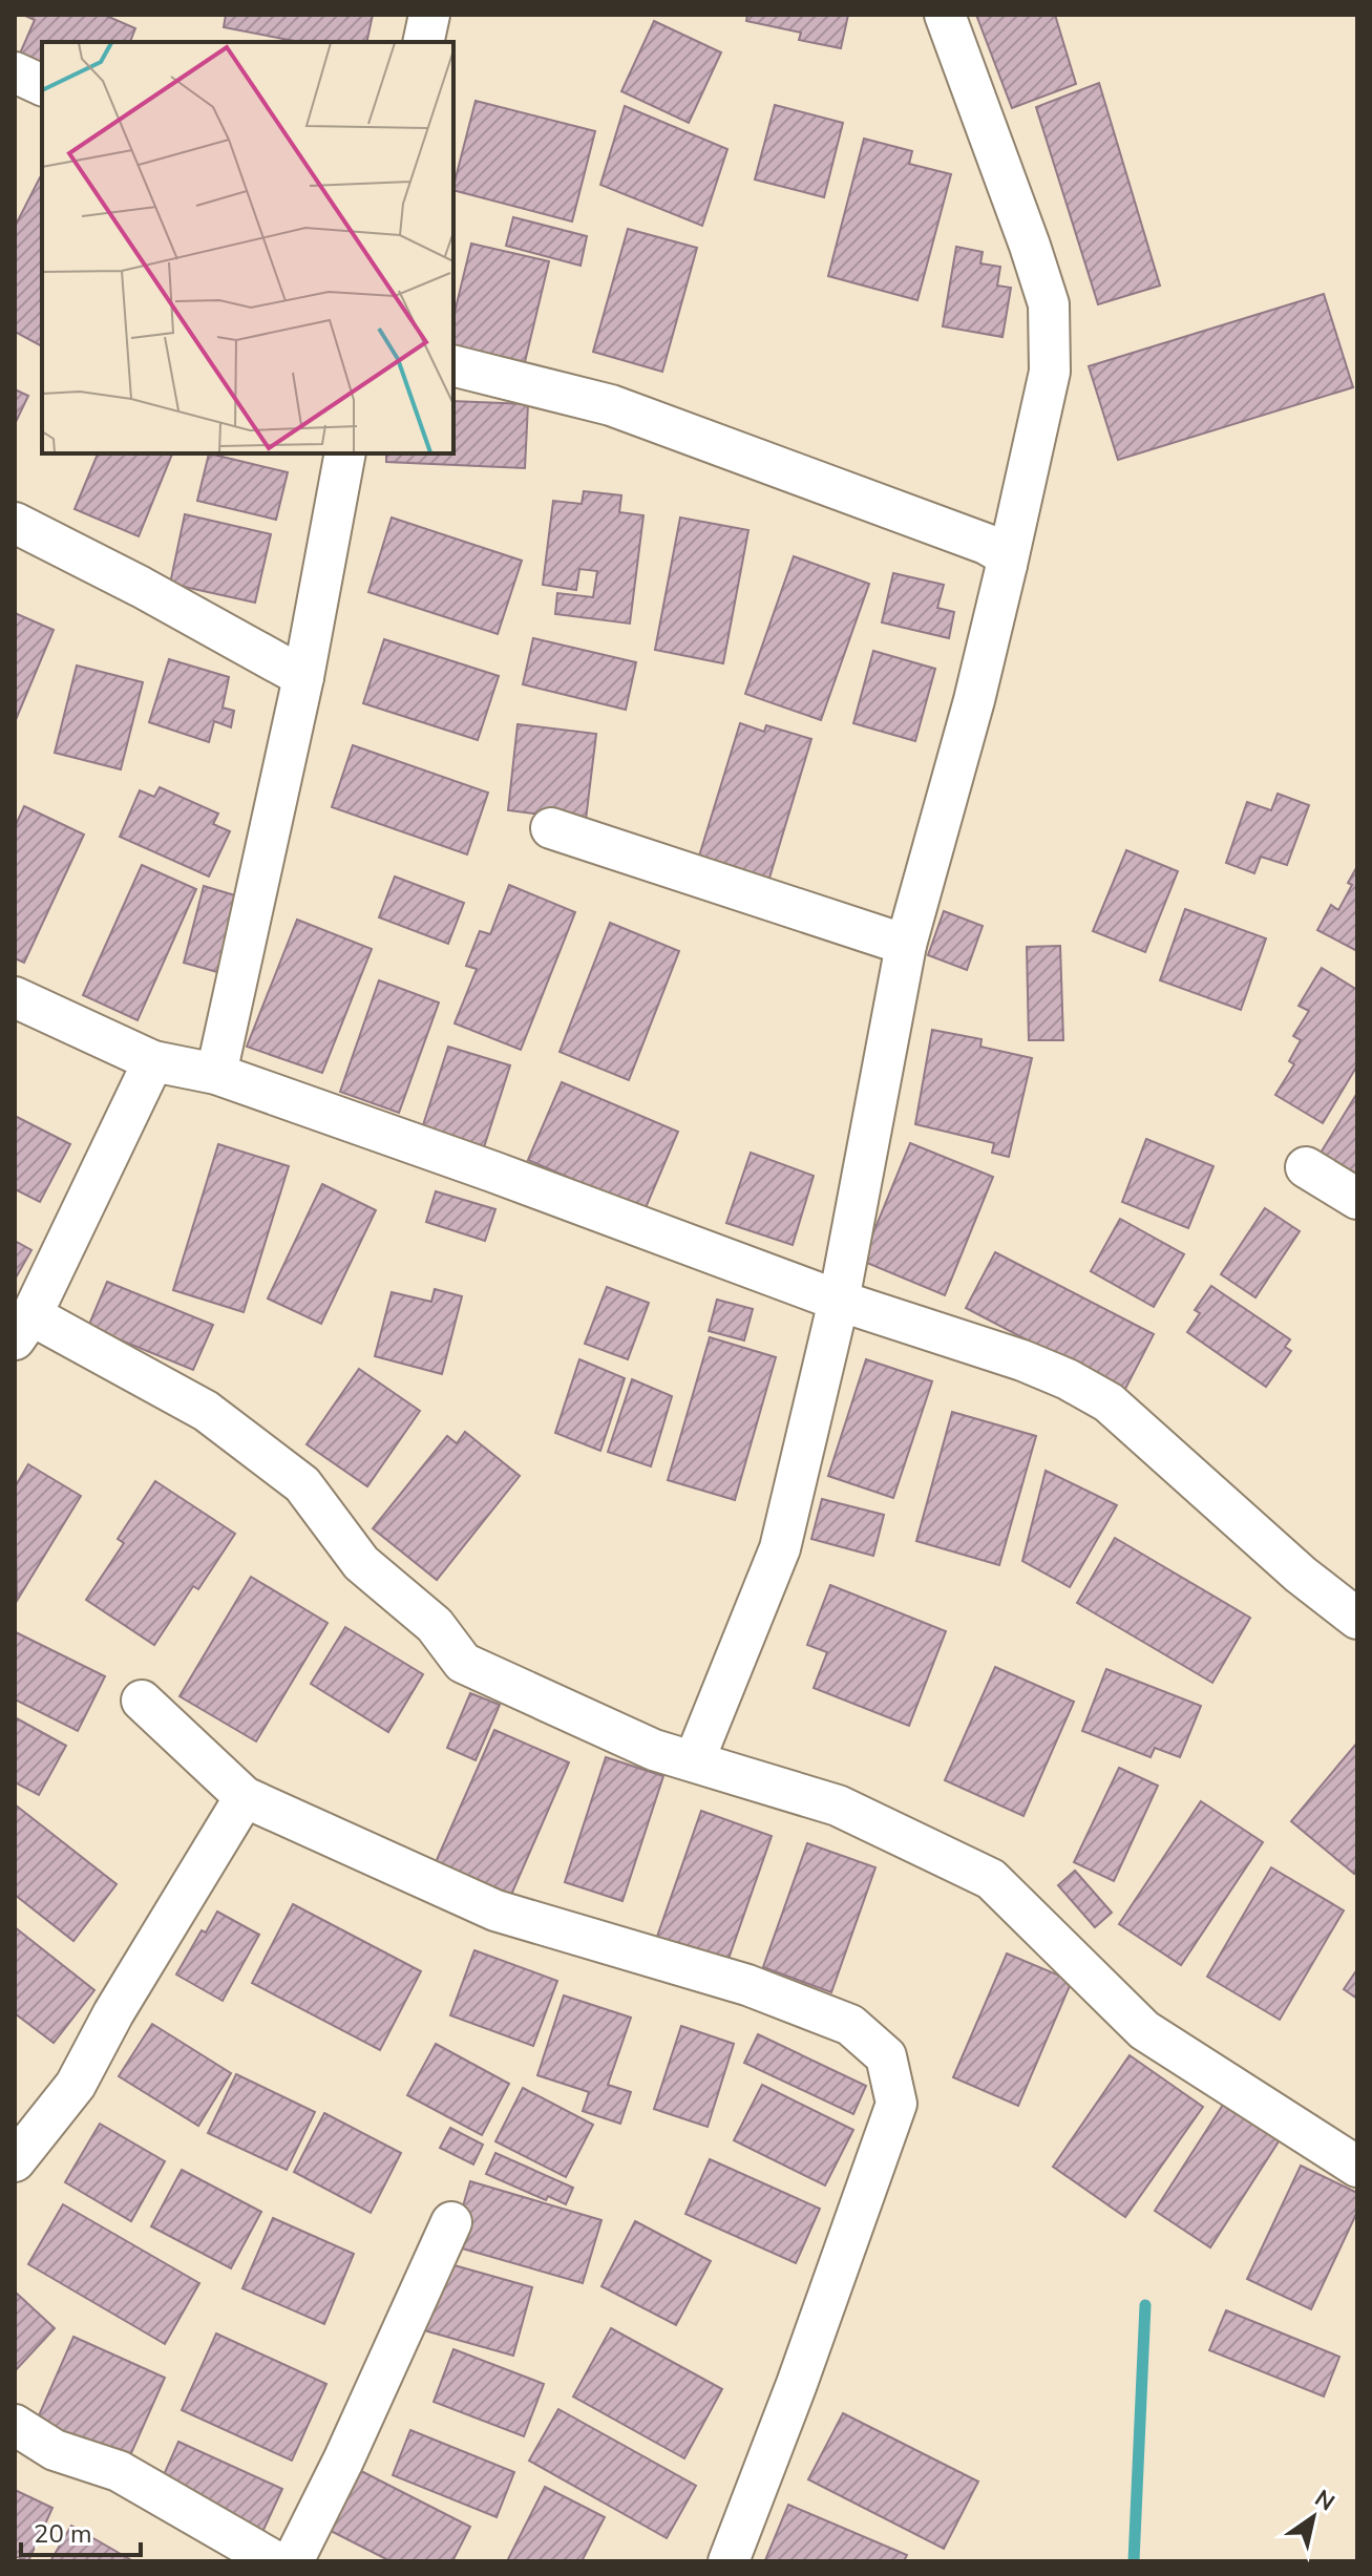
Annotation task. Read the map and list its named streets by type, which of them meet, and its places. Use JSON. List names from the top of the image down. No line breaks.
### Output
{"scale_bar":"20 m","north":"top right"}
